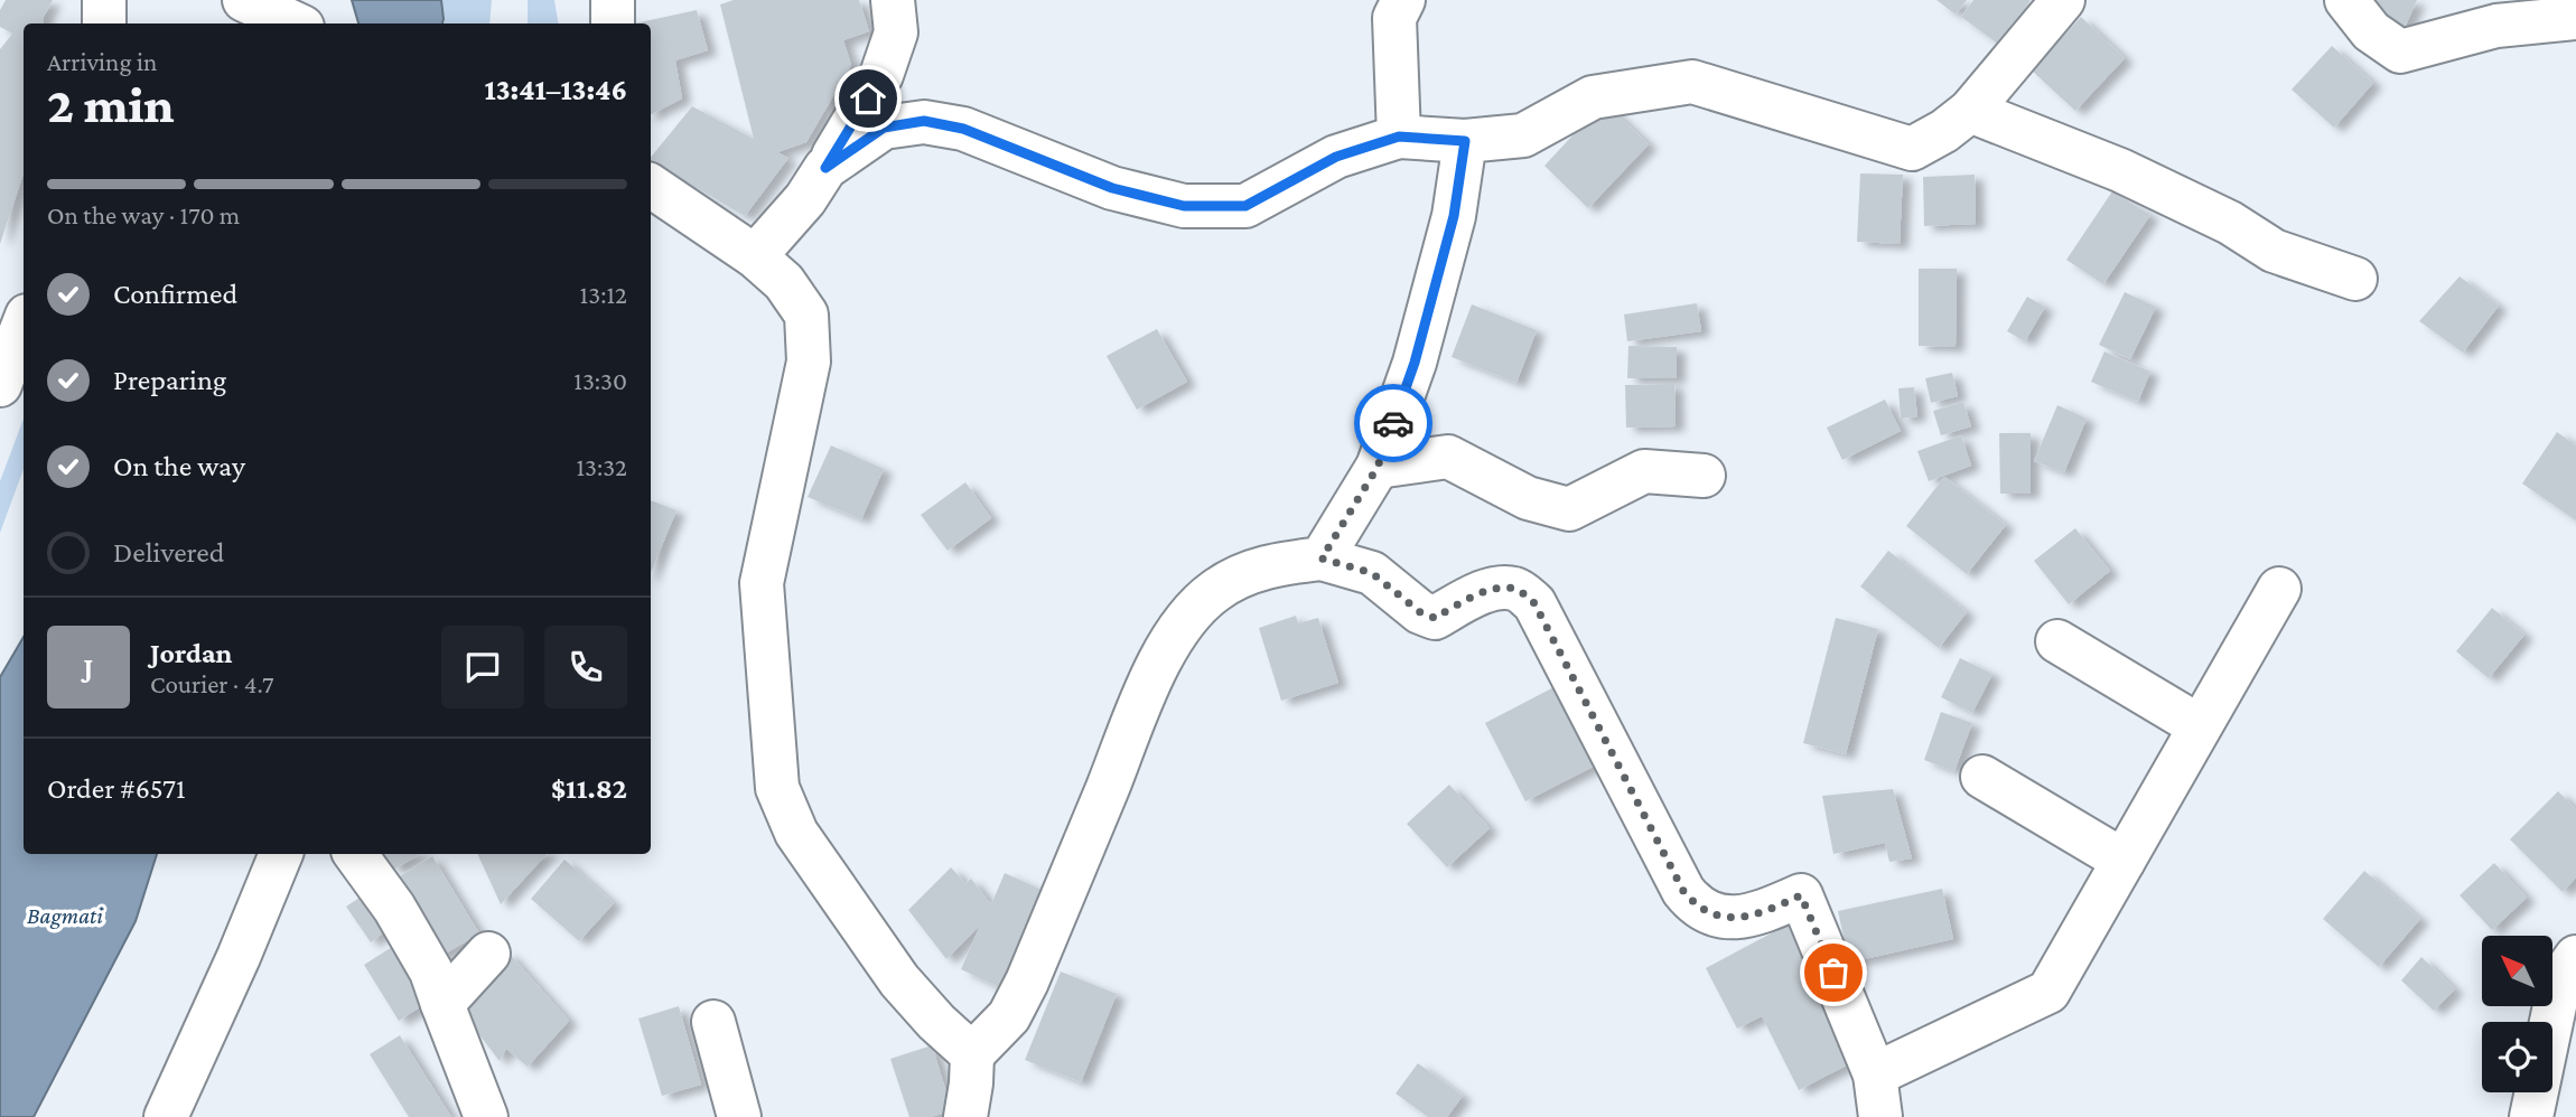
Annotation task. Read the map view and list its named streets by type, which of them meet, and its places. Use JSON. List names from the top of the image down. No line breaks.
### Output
{"water":["Bagmati"],"north":"top left","page":{"heading":["2 min","Arriving in","13:41–13:46"],"panel":["Jordan","Courier · 4.7","Order #6571","$11.82"],"bar":"On the way · 170 m","list":[["Confirmed","13:12"],["Preparing","13:30"],["On the way","13:32"],"Delivered"],"round":"J"}}
